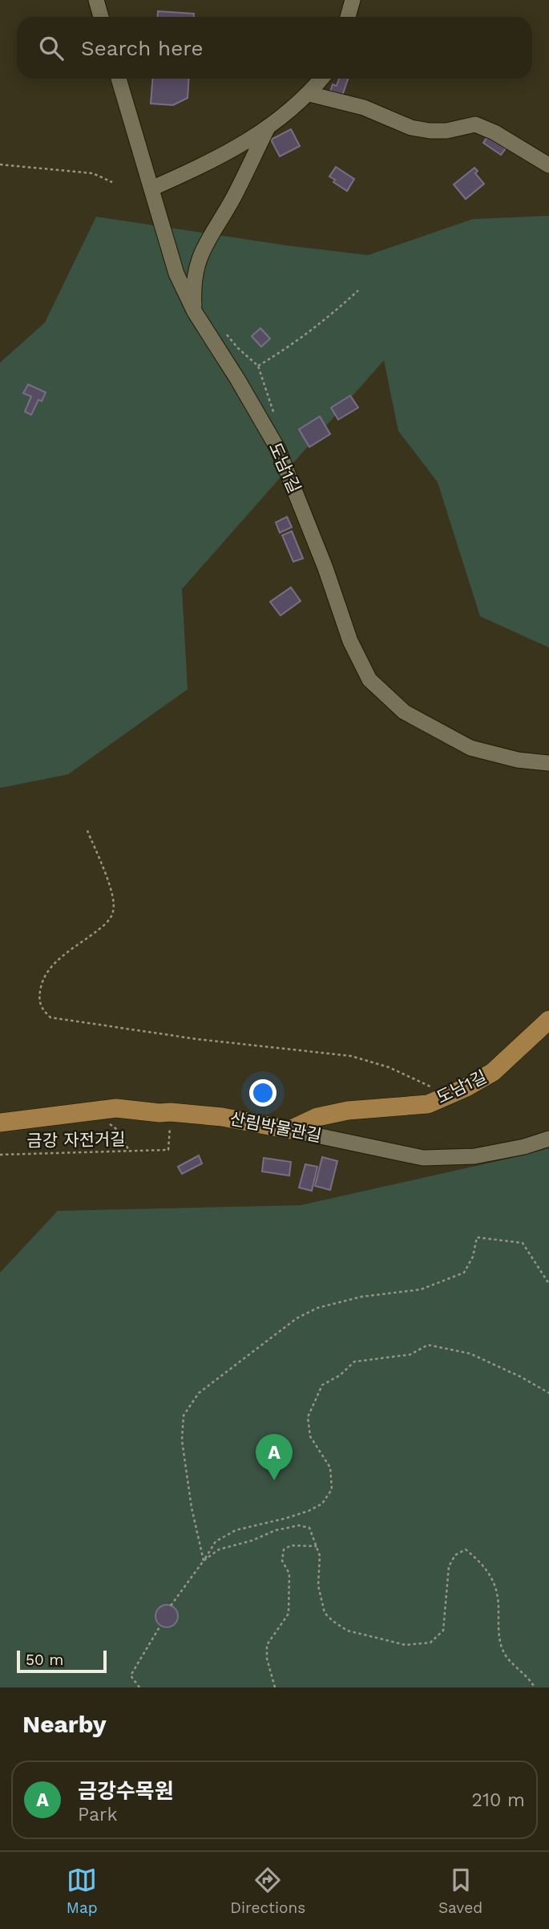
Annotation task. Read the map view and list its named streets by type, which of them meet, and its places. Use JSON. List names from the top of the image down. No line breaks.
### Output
{"streets":{"main road":["도남1길","산림박물관길"],"path":["금강 자전거길"]},"crossings":[["도남1길","산림박물관길"]],"scale_bar":"50 m","page":{"search":"Search here","pins":"A","scale":"50 m","heading":"Nearby","list":[{"mark":"A","name":"금강수목원","note":"Park","value":"210 m"}],"nav":["Map","Directions","Saved"]}}
